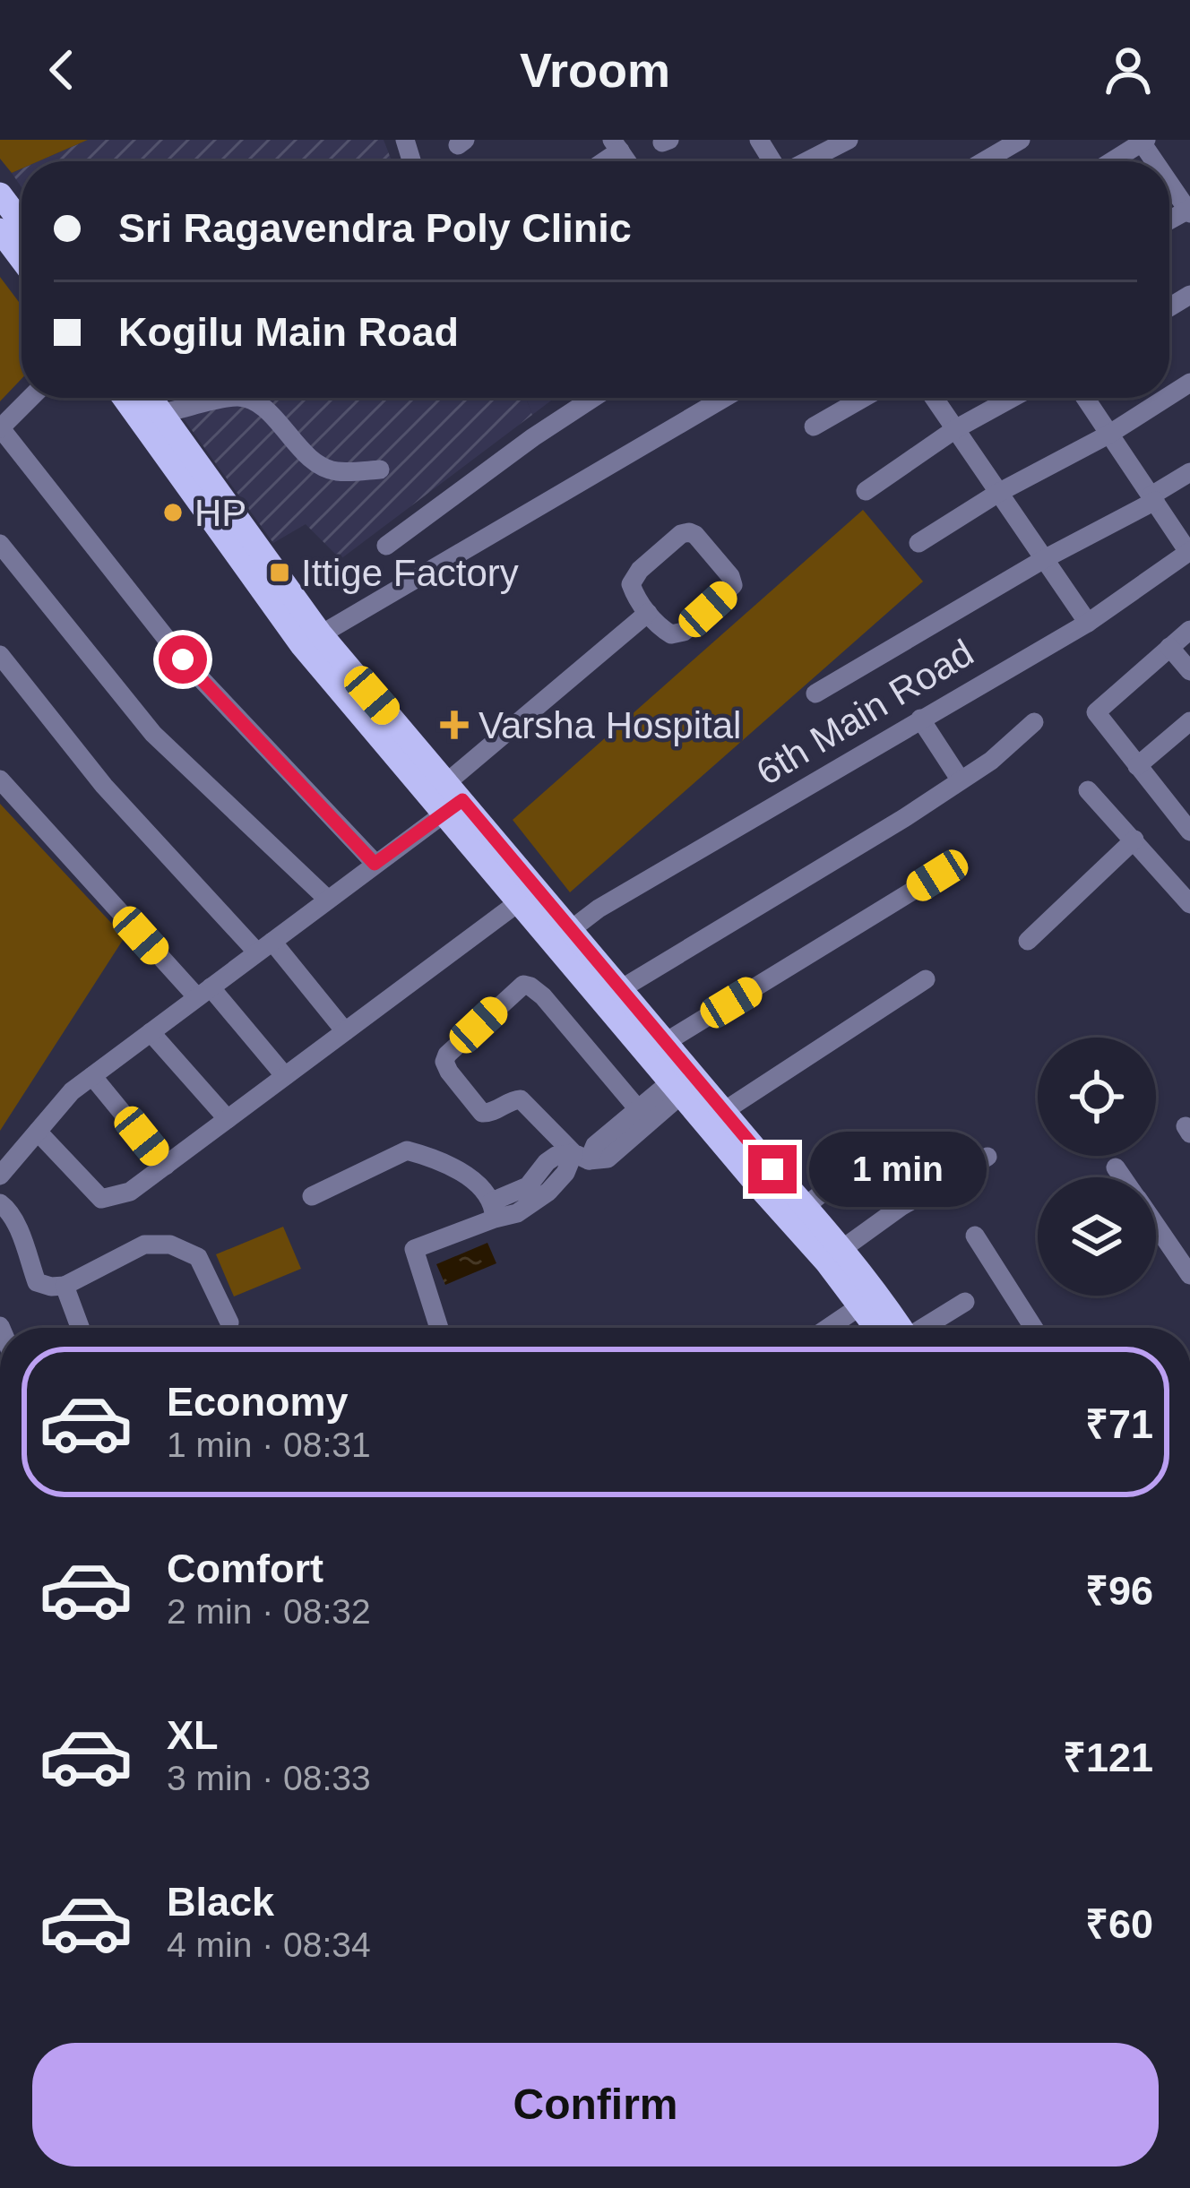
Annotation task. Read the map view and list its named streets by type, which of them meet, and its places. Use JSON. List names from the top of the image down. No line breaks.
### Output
{"streets":{"street":["6th Main Road"]},"places":{"other":["HP"],"transit":["Ittige Factory"],"health":["Varsha Hospital"]},"page":{"header":"Vroom","banner":["Sri Ragavendra Poly Clinic","Kogilu Main Road"],"bubble":"1 min","list":[{"name":"Economy","note":"1 min · 08:31","value":"₹71"},{"name":"Comfort","note":"2 min · 08:32","value":"₹96"},{"name":"XL","note":"3 min · 08:33","value":"₹121"},{"name":"Black","note":"4 min · 08:34","value":"₹60"}],"buttons":"Confirm"}}
